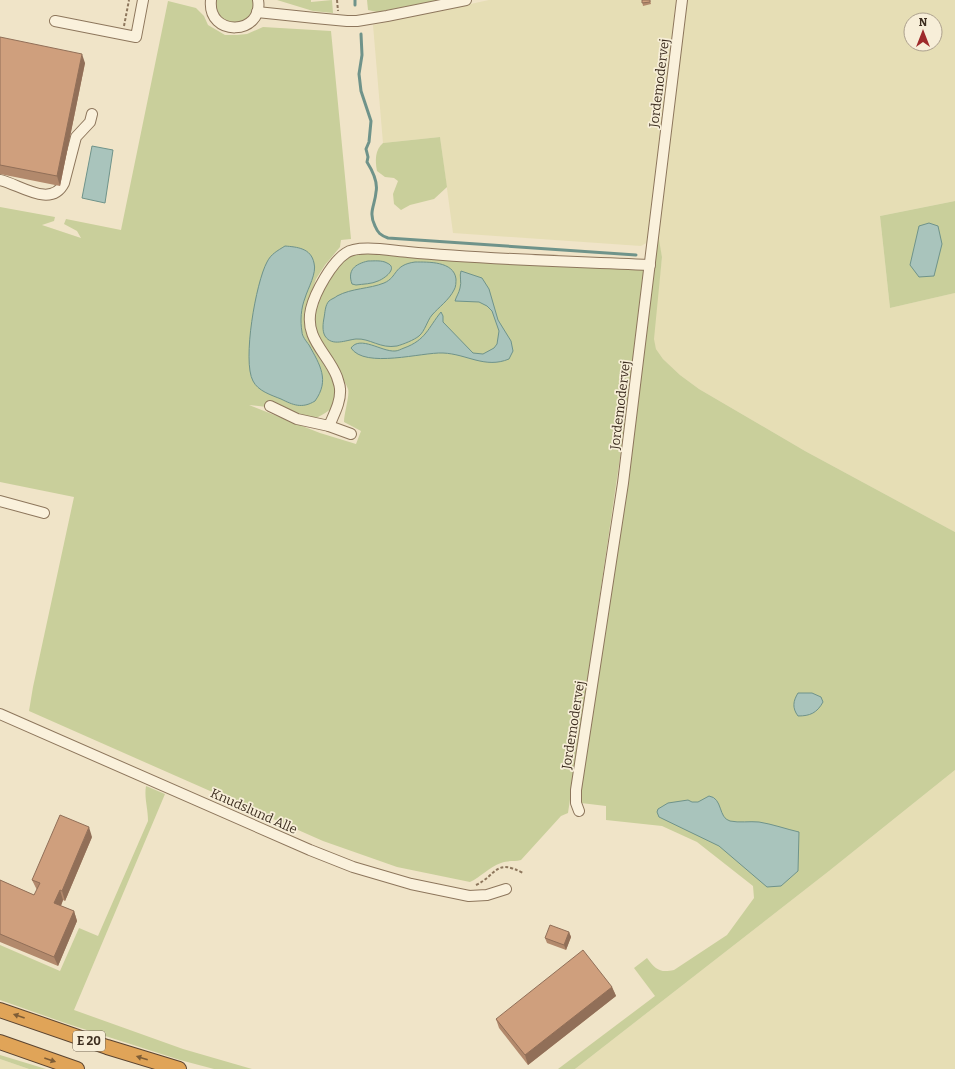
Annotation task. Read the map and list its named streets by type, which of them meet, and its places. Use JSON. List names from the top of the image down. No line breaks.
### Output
{"streets":{"highway":["E 20"],"street":["Jordemodervej","Knudslund Alle"]},"north":"top"}
